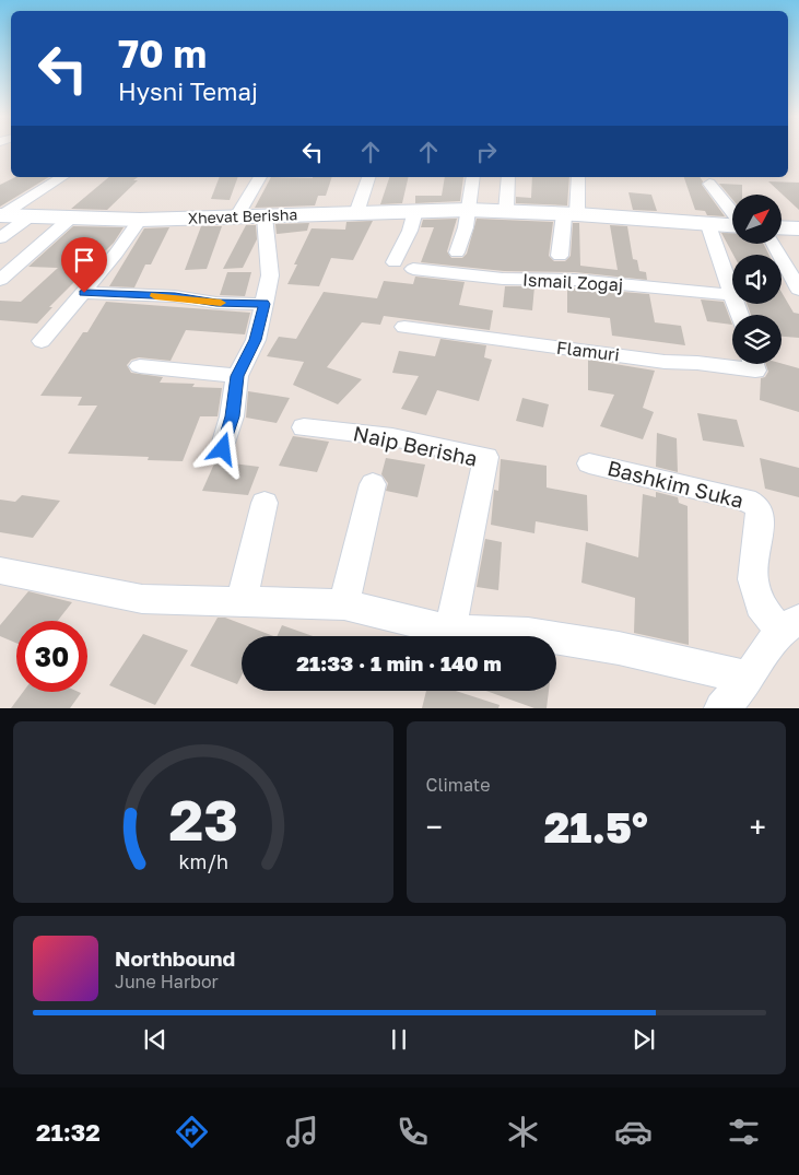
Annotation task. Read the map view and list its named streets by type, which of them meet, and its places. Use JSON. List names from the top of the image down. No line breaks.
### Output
{"streets":{"street":["Xhevat Berisha","Ismail Zogaj","Flamuri","Naip Berisha","Bashkim Suka"]},"north":"top right","page":{"turn":["70 m","Hysni Temaj"],"limit":"30","trip":"21:33 · 1 min · 140 m","tile":"Climate","heat":["−","21.5°","+"],"song":["Northbound","June Harbor"],"tabs":"21:32","gauge":["23","km/h"]}}
